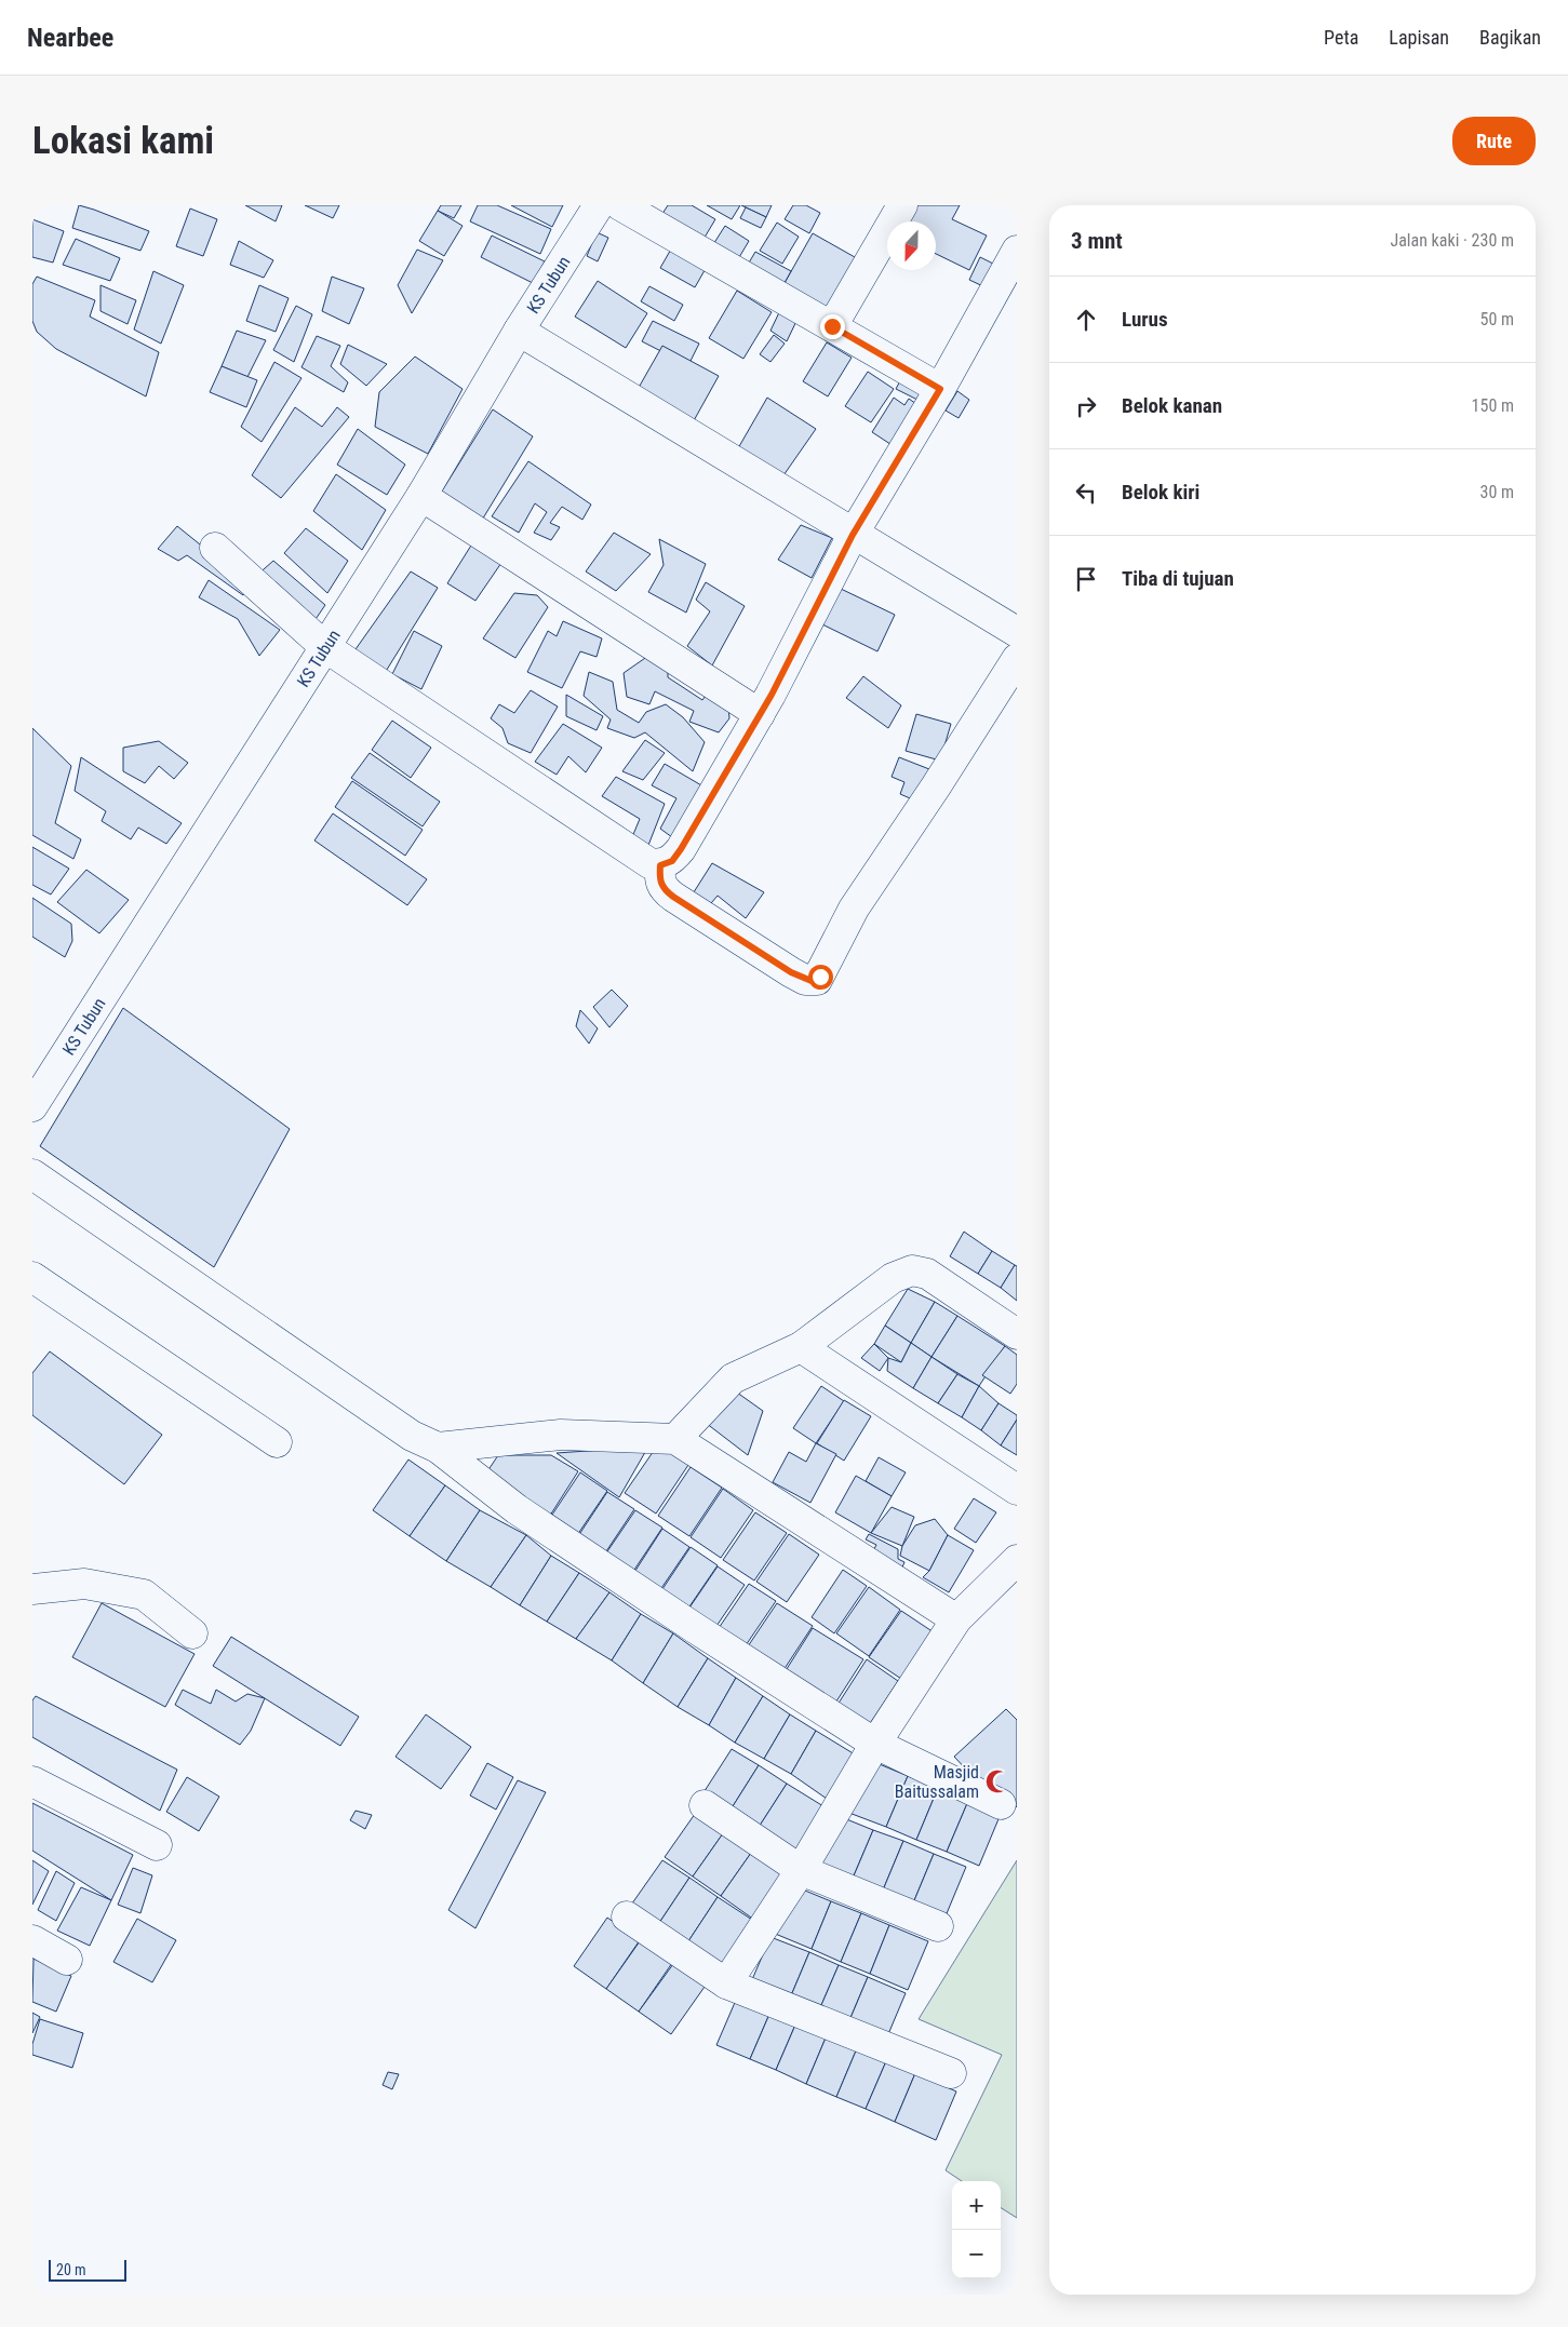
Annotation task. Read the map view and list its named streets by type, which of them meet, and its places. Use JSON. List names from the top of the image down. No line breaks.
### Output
{"streets":{"street":["KS Tubun"]},"places":{"mosque":["Masjid Baitussalam"]},"scale_bar":"20 m","north":"bottom","page":{"header":"Nearbee","nav":["Peta","Lapisan","Bagikan"],"buttons":"Rute","title":"Lokasi kami","heading":["3 mnt","Jalan kaki · 230 m"],"list":[["Lurus","50 m"],["Belok kanan","150 m"],["Belok kiri","30 m"],"Tiba di tujuan"],"map_buttons":["+","−"],"scale":"20 m"}}
